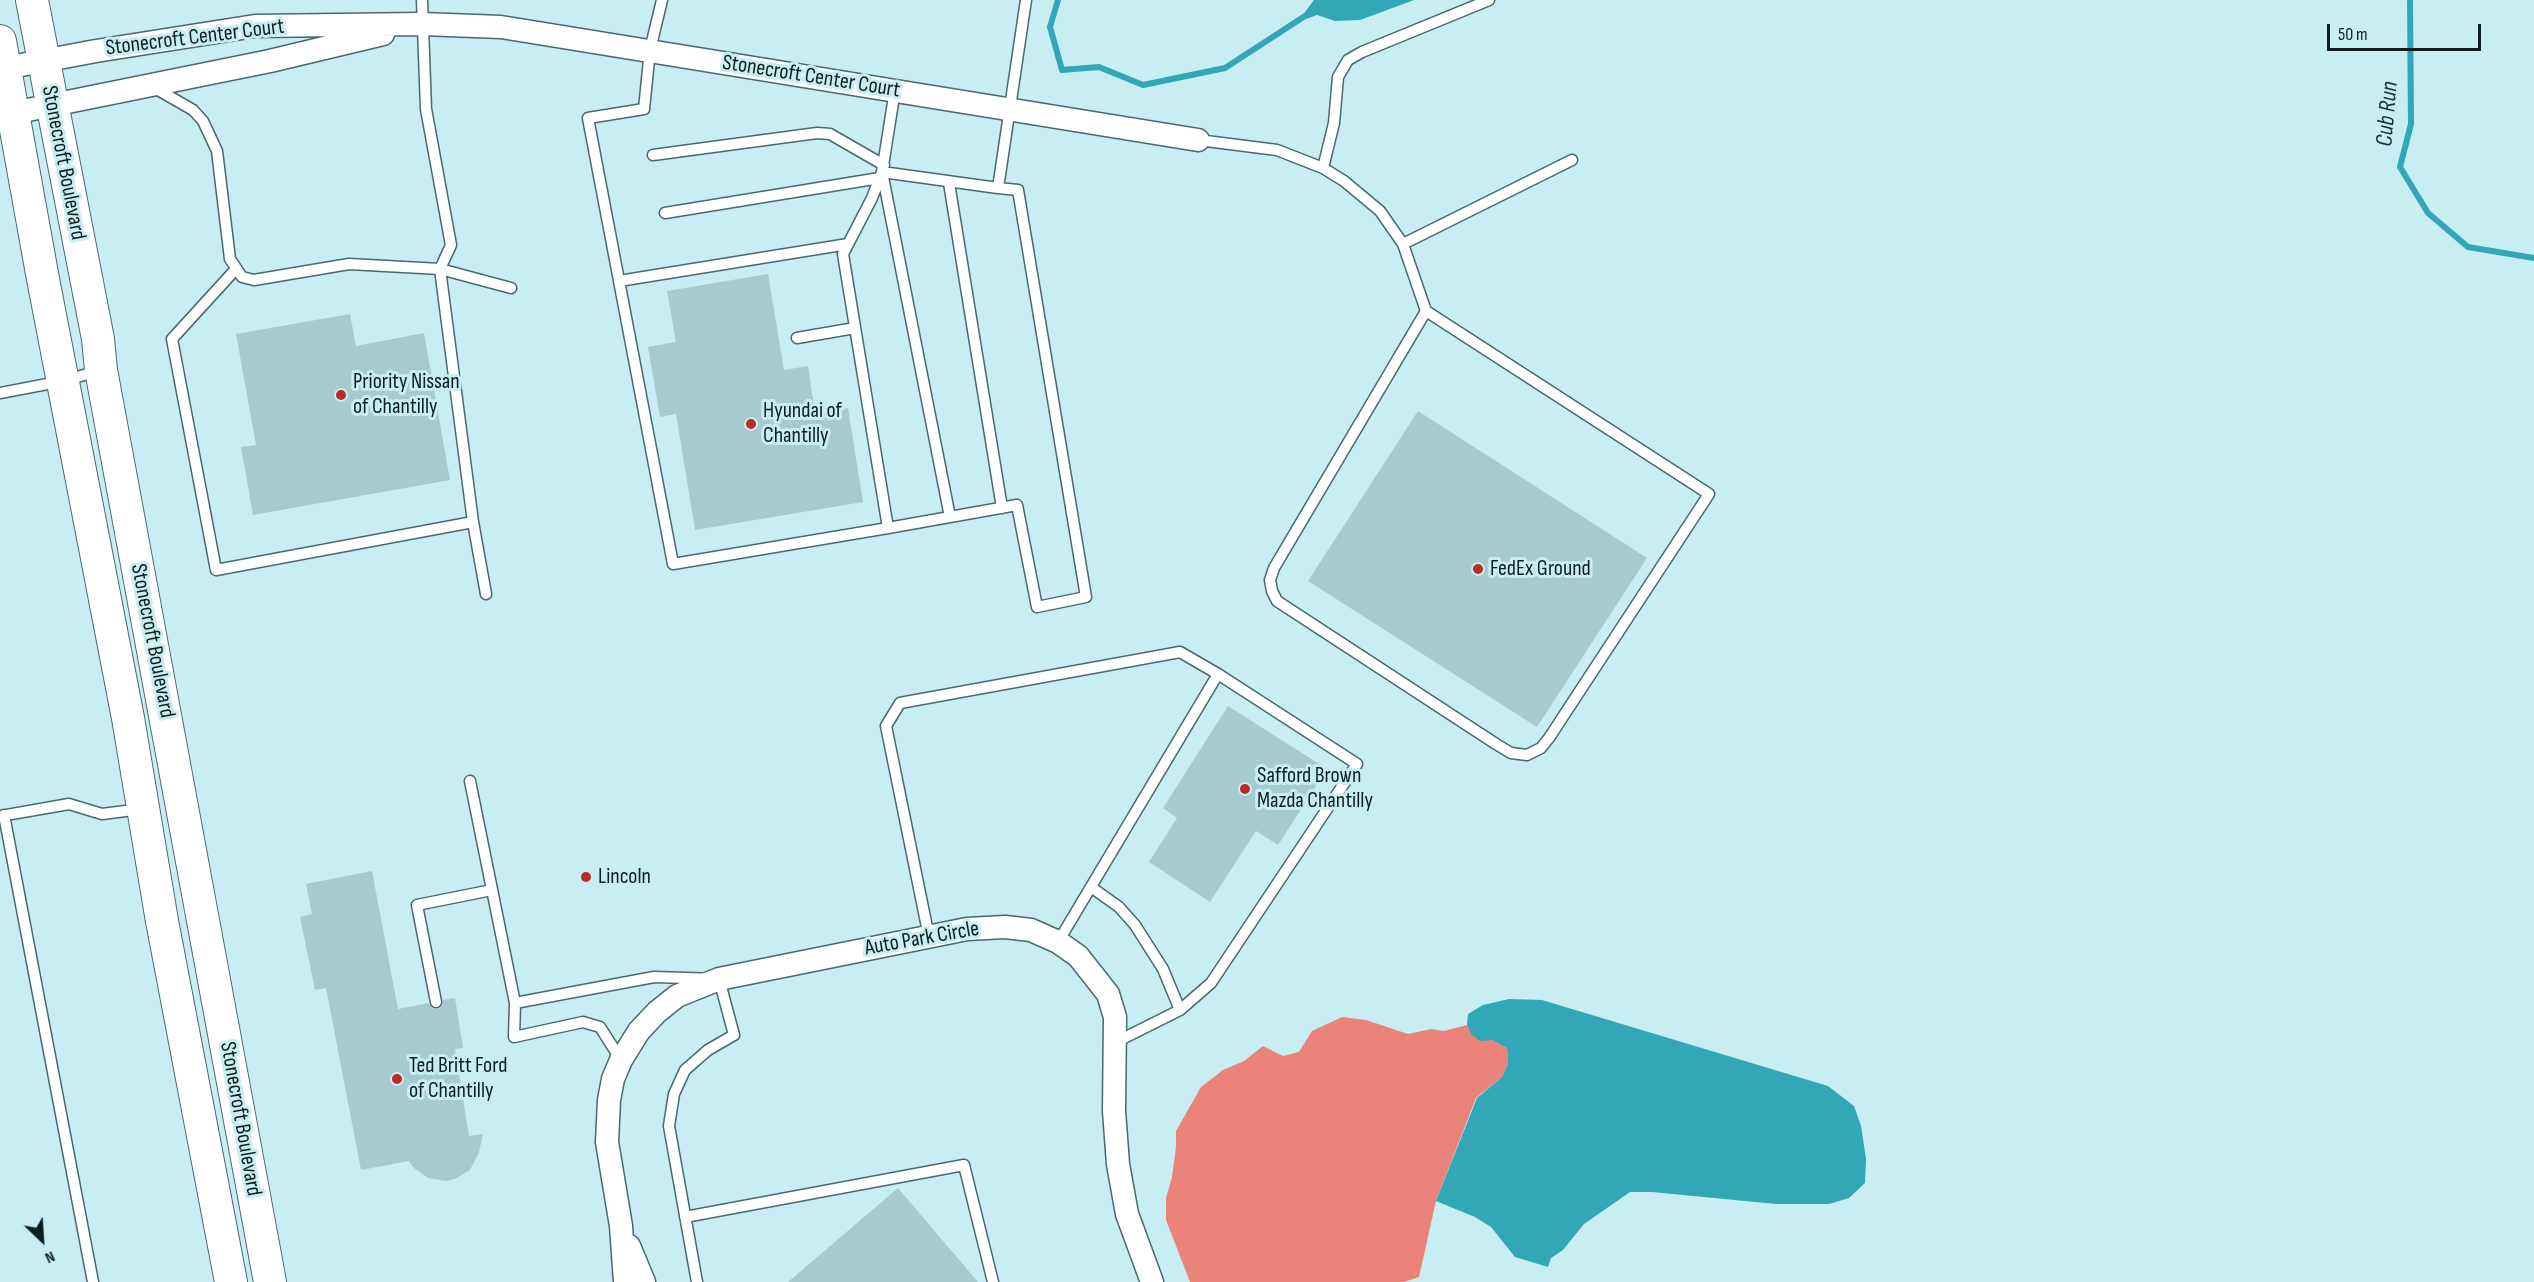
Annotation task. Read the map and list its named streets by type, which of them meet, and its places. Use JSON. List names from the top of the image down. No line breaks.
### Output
{"streets":{"main road":["Stonecroft Boulevard"],"street":["Stonecroft Center Court","Auto Park Circle"]},"crossings":[["Stonecroft Center Court","Stonecroft Boulevard"]],"water":["Cub Run"],"places":["Priority Nissan of Chantilly","Hyundai of Chantilly","FedEx Ground","Safford Brown Mazda Chantilly","Lincoln","Ted Britt Ford of Chantilly"],"scale_bar":"50 m","north":"bottom right"}
